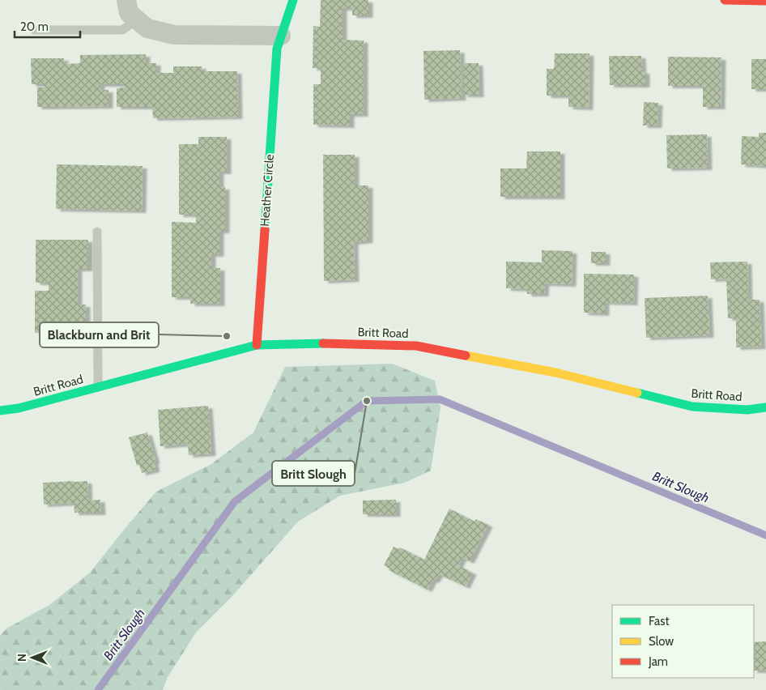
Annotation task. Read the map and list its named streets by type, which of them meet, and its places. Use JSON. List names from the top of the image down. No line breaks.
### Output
{"streets":{"street":["Heather Circle","Britt Road"]},"crossings":[["Heather Circle","Britt Road"]],"water":["Britt Slough"],"places":["Blackburn and Brit","Britt Slough"],"legend":["Fast","Slow","Jam"],"scale_bar":"20 m","north":"left"}
